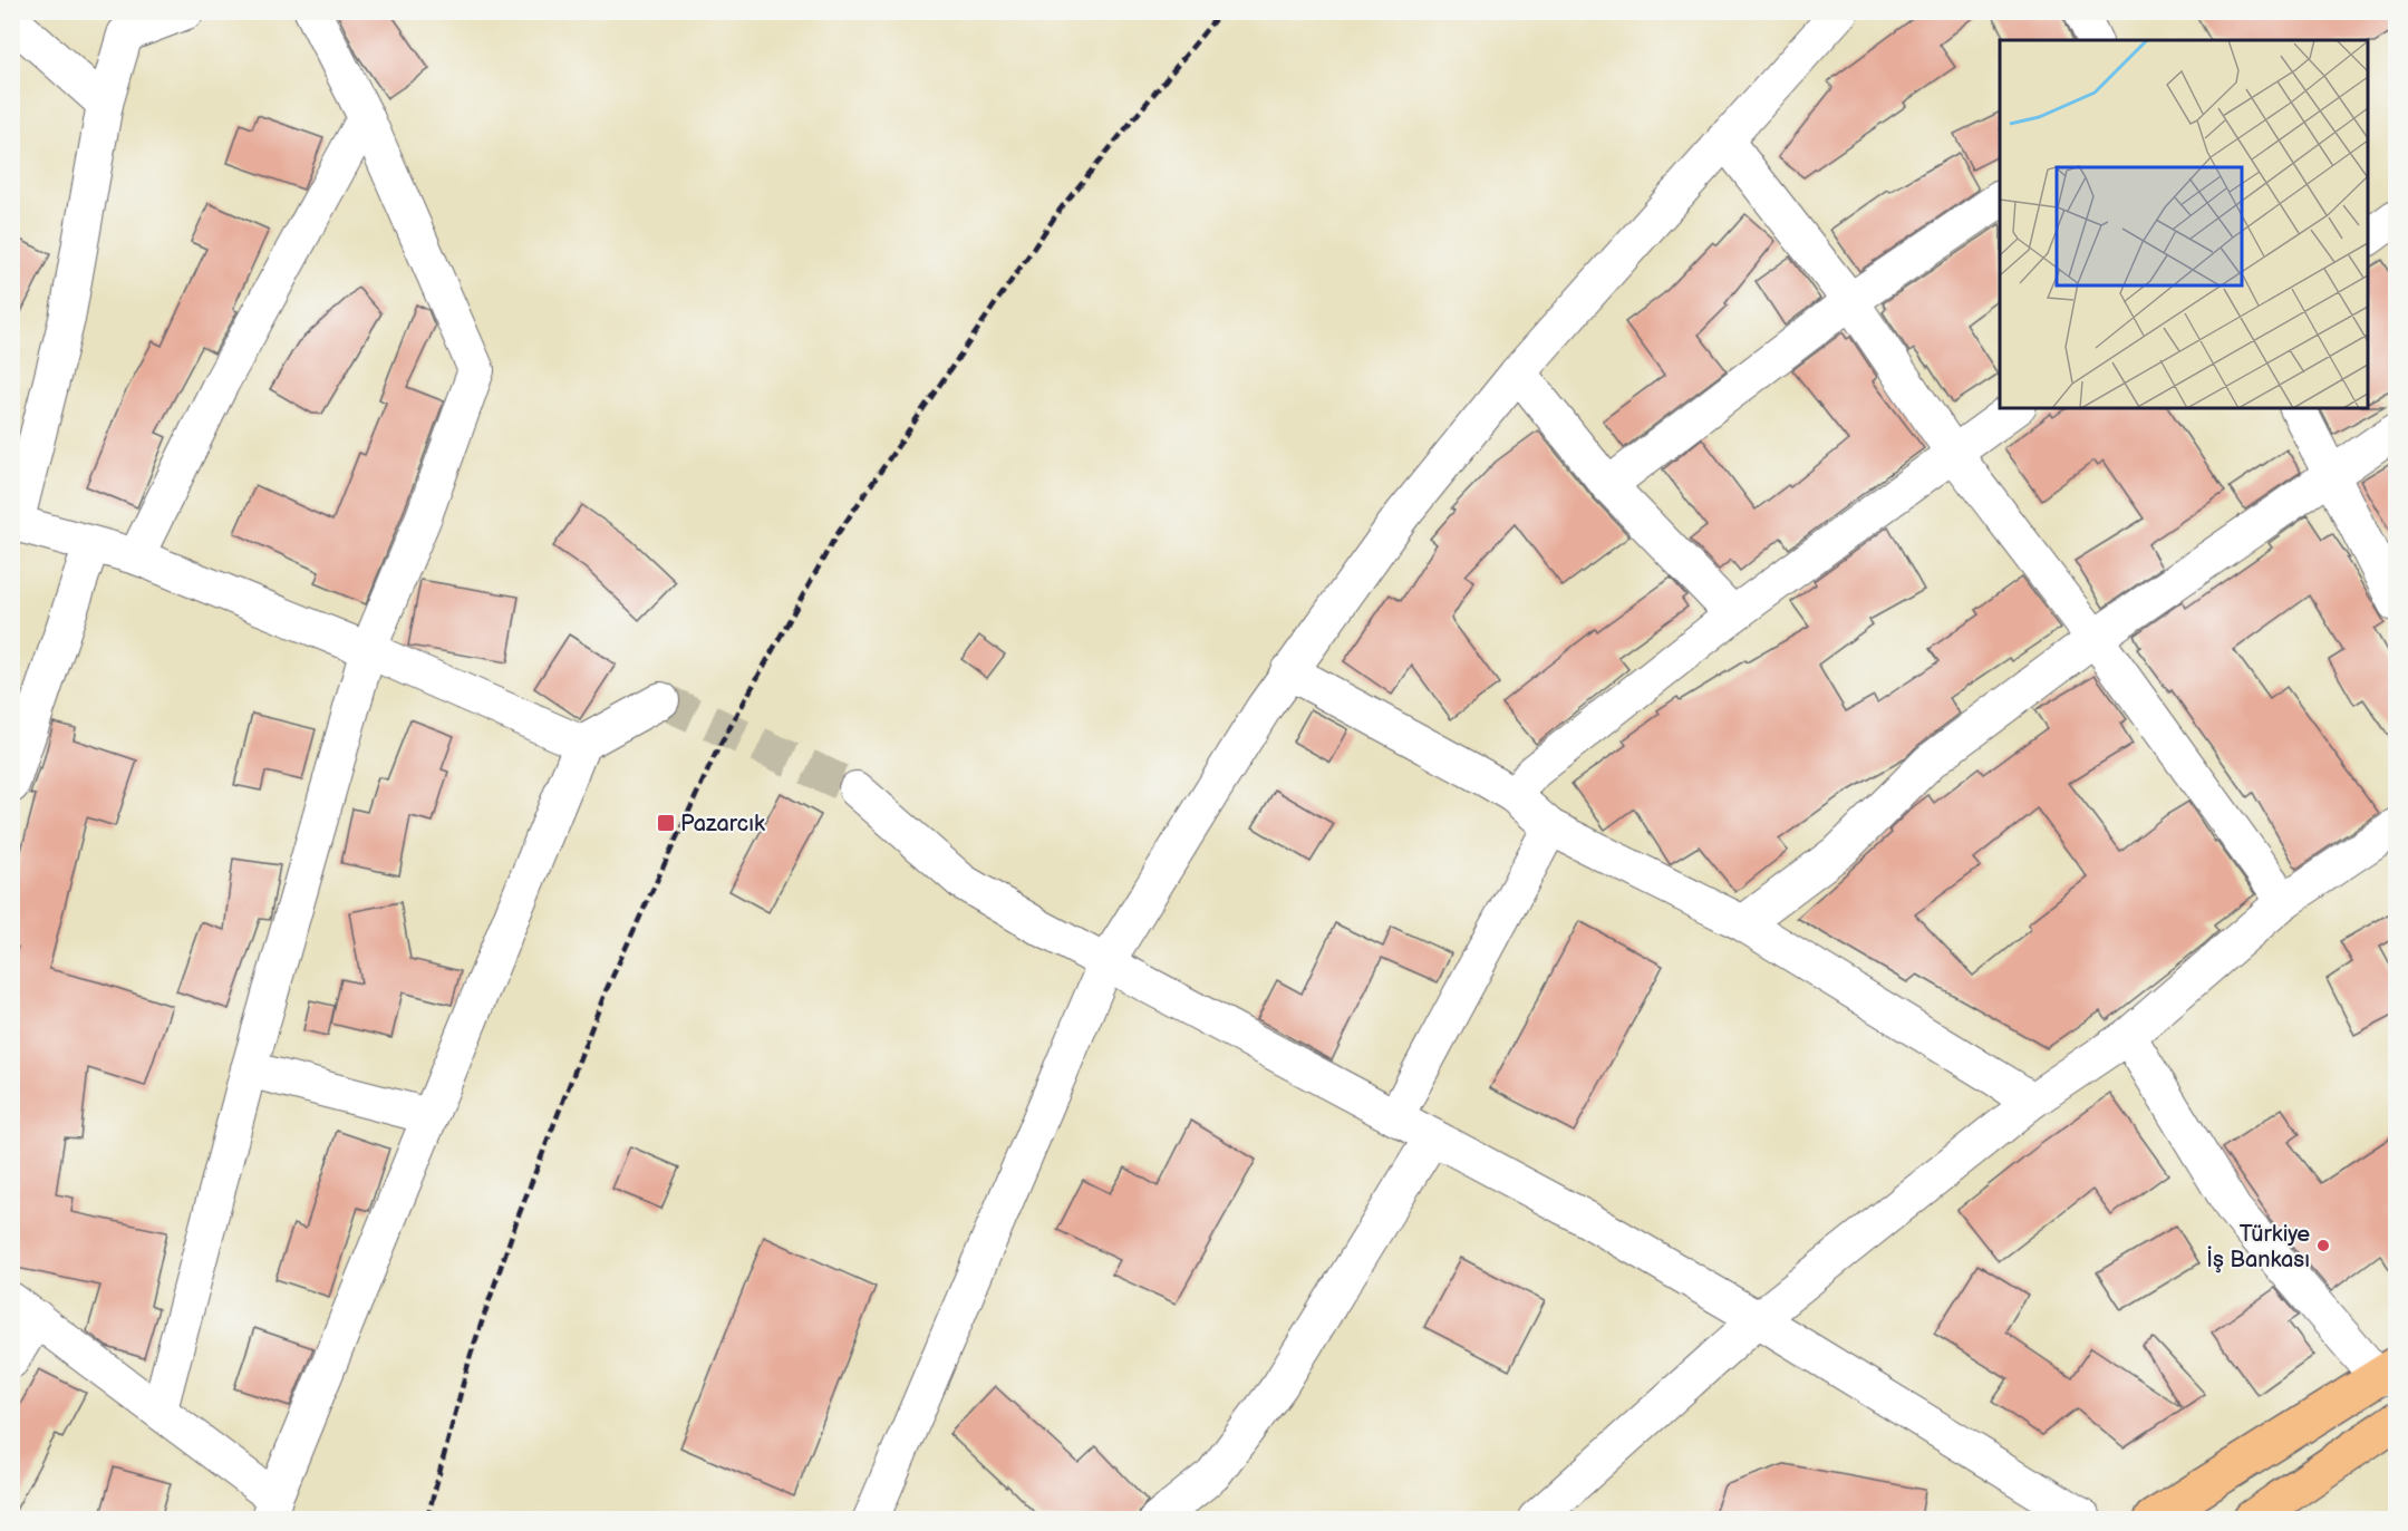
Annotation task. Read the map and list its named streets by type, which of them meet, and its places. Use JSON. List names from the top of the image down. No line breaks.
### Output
{"places":{"transit":["Pazarcık"],"other":["Türkiye İş Bankası"]}}
